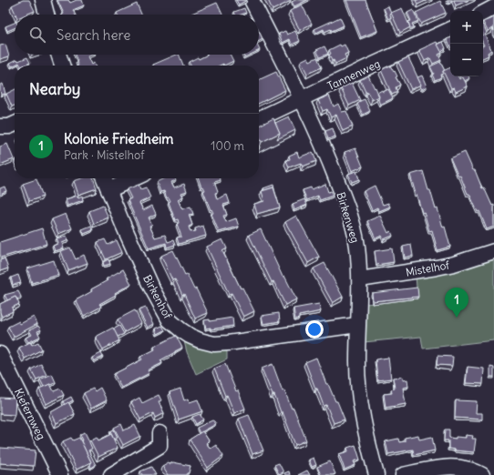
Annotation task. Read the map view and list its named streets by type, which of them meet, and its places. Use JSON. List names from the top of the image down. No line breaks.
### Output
{"streets":{"street":["Tannenweg","Birkenweg","Mistelhof","Birkenhof","Kiefernweg"]},"crossings":[["Tannenweg","Birkenweg"],["Birkenweg","Mistelhof"],["Birkenweg","Birkenhof"]],"page":{"map_buttons":["+","−"],"search":"Search here","heading":"Nearby","list":[{"mark":"1","name":"Kolonie Friedheim","note":"Park · Mistelhof","value":"100 m"}],"pins":"1"}}
